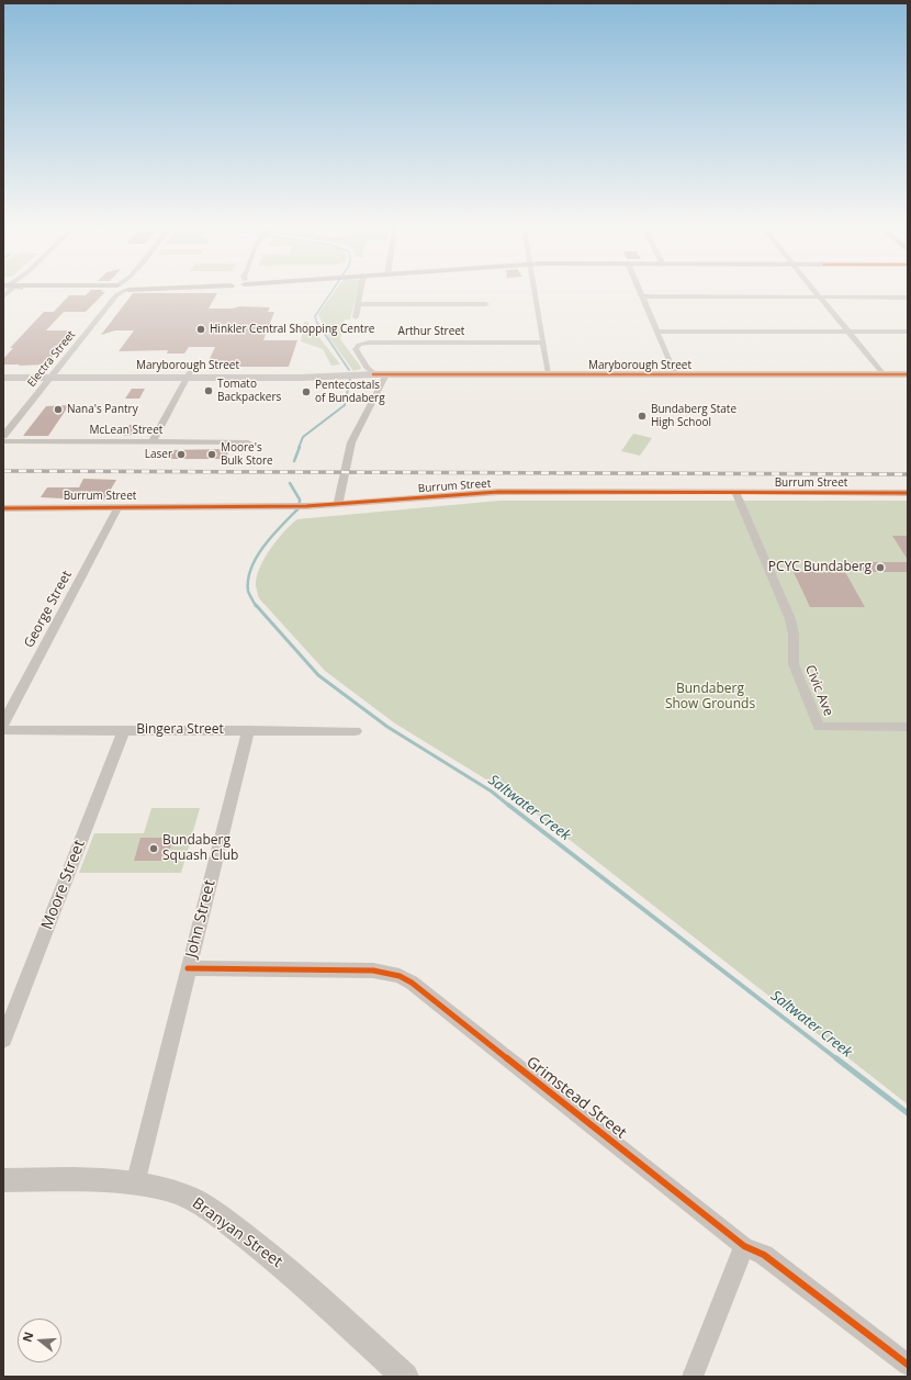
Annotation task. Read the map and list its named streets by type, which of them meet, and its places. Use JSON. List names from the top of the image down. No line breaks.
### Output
{"streets":{"street":["Arthur Street","Electra Street","Maryborough Street","McLean Street","Burrum Street","George Street","Civic Ave","Bingera Street","Moore Street","John Street","Grimstead Street","Branyan Street"]},"crossings":[["Arthur Street","Maryborough Street"],["Electra Street","Maryborough Street"],["Burrum Street","George Street"],["Burrum Street","Civic Ave"],["Bingera Street","Moore Street"],["Bingera Street","John Street"],["John Street","Grimstead Street"],["John Street","Branyan Street"]],"water":["Saltwater Creek"],"parks":["Bundaberg Show Grounds"],"places":["Hinkler Central Shopping Centre","Tomato Backpackers","Pentecostals of Bundaberg","Nana's Pantry","Bundaberg State High School","Laser","Moore's Bulk Store","PCYC Bundaberg","Bundaberg Squash Club"],"north":"left"}
